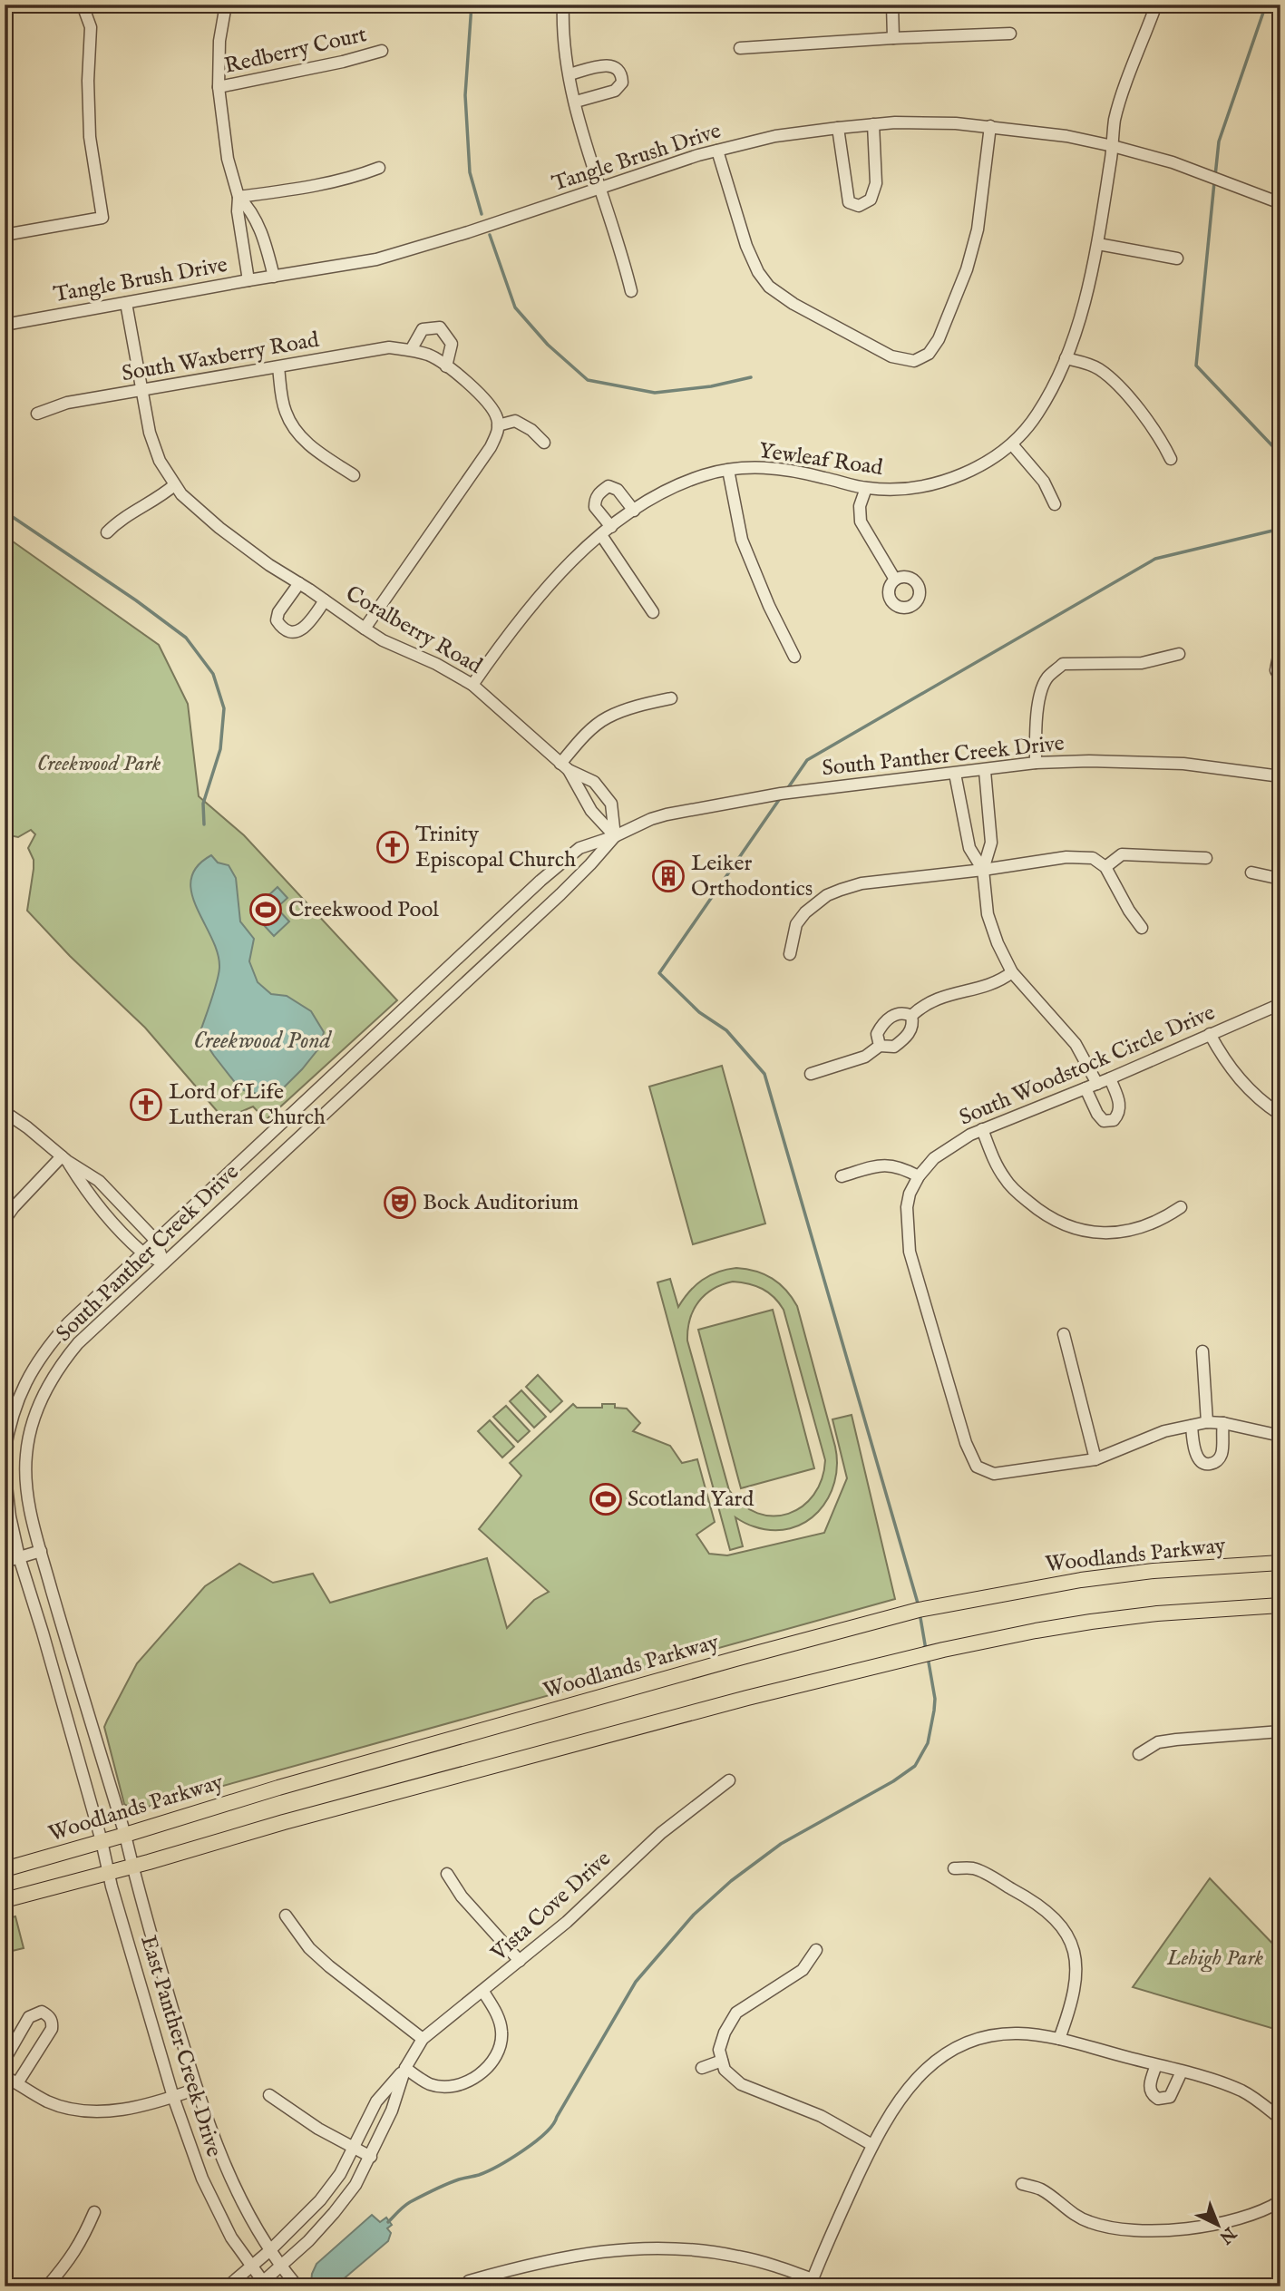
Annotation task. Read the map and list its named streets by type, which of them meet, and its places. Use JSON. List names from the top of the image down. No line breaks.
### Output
{"streets":{"main road":["Woodlands Parkway"],"street":["Redberry Court","Tangle Brush Drive","South Waxberry Road","Yewleaf Road","Coralberry Road","South Panther Creek Drive","South Woodstock Circle Drive","Vista Cove Drive","East Panther Creek Drive"]},"crossings":[["Tangle Brush Drive","Yewleaf Road"],["Tangle Brush Drive","Coralberry Road"],["South Waxberry Road","Coralberry Road"],["Yewleaf Road","Coralberry Road"],["Coralberry Road","South Panther Creek Drive"],["South Panther Creek Drive","Woodlands Parkway"],["South Panther Creek Drive","East Panther Creek Drive"],["Woodlands Parkway","East Panther Creek Drive"],["Vista Cove Drive","East Panther Creek Drive"]],"water":["Creekwood Pond"],"parks":["Creekwood Park","Lehigh Park"],"places":{"church":["Trinity Episcopal Church","Lord of Life Lutheran Church"],"building":["Leiker Orthodontics"],"sports":["Creekwood Pool","Scotland Yard"],"theatre":["Bock Auditorium"]},"north":"bottom right"}
